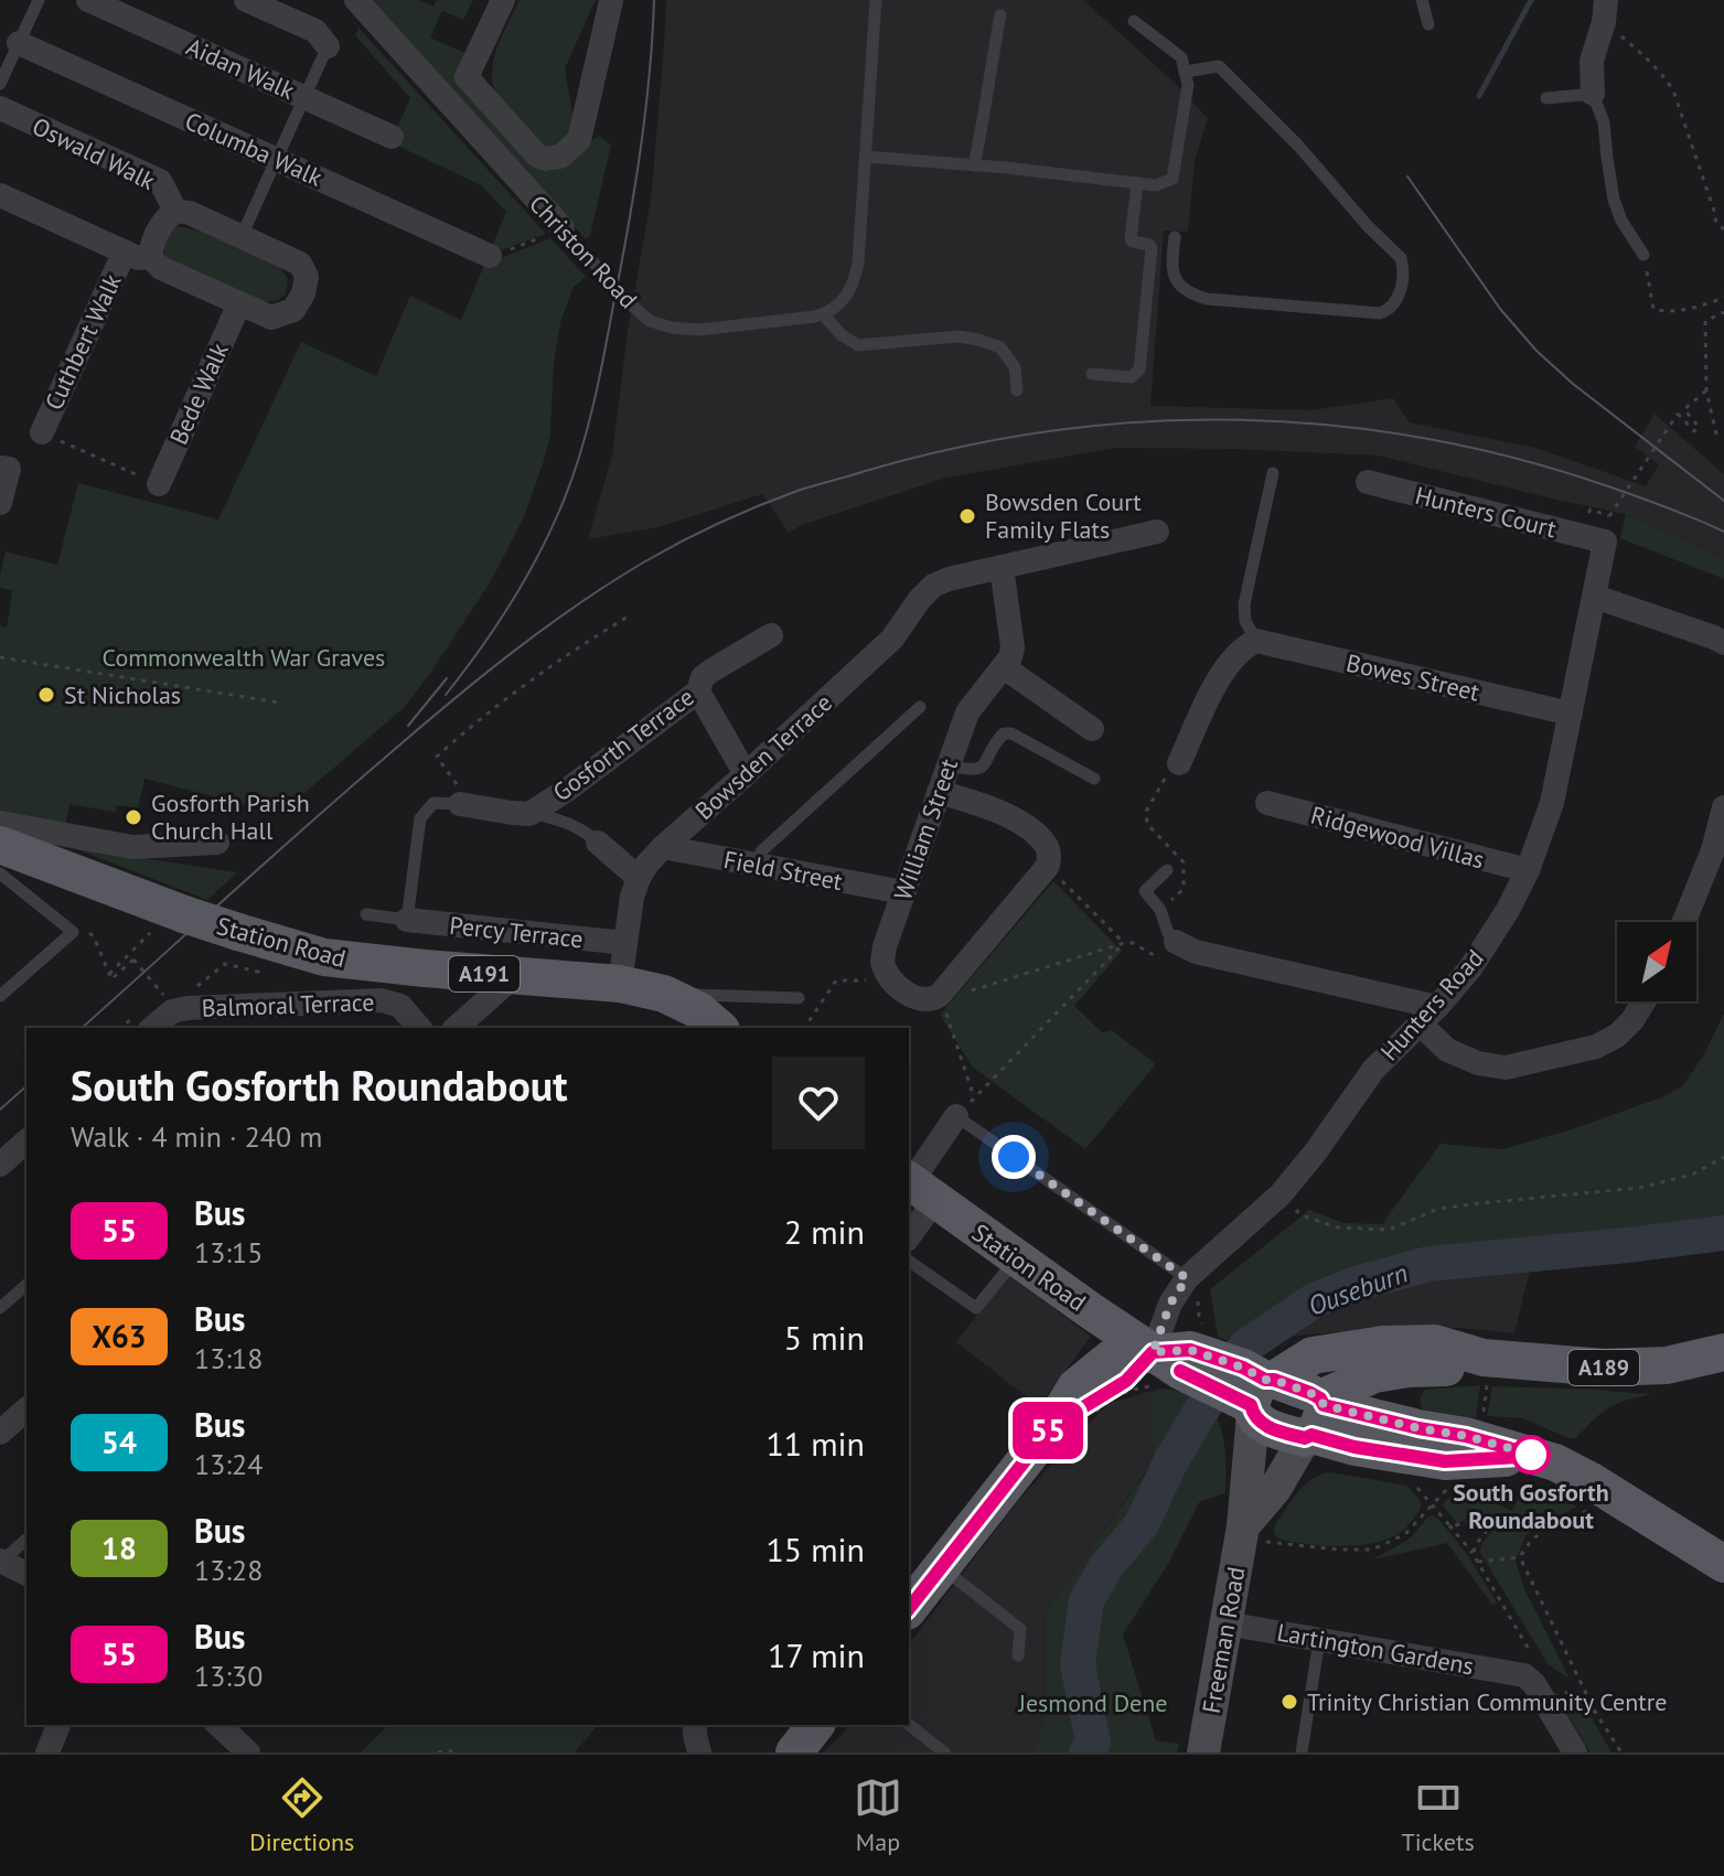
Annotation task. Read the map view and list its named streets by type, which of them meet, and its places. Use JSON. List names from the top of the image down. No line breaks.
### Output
{"streets":{"main road":["Station Road","A191","A189"],"street":["Aidan Walk","Columba Walk","Oswald Walk","Christon Road","Cuthbert Walk","Bede Walk","Hunters Court","Bowes Street","Gosforth Terrace","Bowsden Terrace","William Street","Ridgewood Villas","Field Street","Percy Terrace","Balmoral Terrace","Hunters Road","Freeman Road","Lartington Gardens"]},"crossings":[["Hunters Court","Hunters Road"],["Bowes Street","Hunters Road"],["Bowsden Terrace","Field Street"],["Bowsden Terrace","Percy Terrace"],["Bowsden Terrace","Station Road"],["William Street","Field Street"],["Ridgewood Villas","Hunters Road"],["Station Road","Hunters Road"],["Station Road","A189"],["Station Road","Freeman Road"],["A189","Freeman Road"],["Freeman Road","Lartington Gardens"]],"water":["Ouseburn"],"parks":["Commonwealth War Graves","Jesmond Dene"],"places":["Bowsden Court Family Flats","St Nicholas","Gosforth Parish Church Hall","South Gosforth Roundabout","Trinity Christian Community Centre"],"lines":["bus line 55"],"north":"top right","page":{"on_map":"55","heading":["South Gosforth Roundabout","Walk · 4 min · 240 m"],"list":[{"mark":"55","name":"Bus","note":"13:15","value":"2 min"},{"mark":"X63","name":"Bus","note":"13:18","value":"5 min"},{"mark":"54","name":"Bus","note":"13:24","value":"11 min"},{"mark":"18","name":"Bus","note":"13:28","value":"15 min"},{"mark":"55","name":"Bus","note":"13:30","value":"17 min"}],"tabs":["Directions","Map","Tickets"]}}
